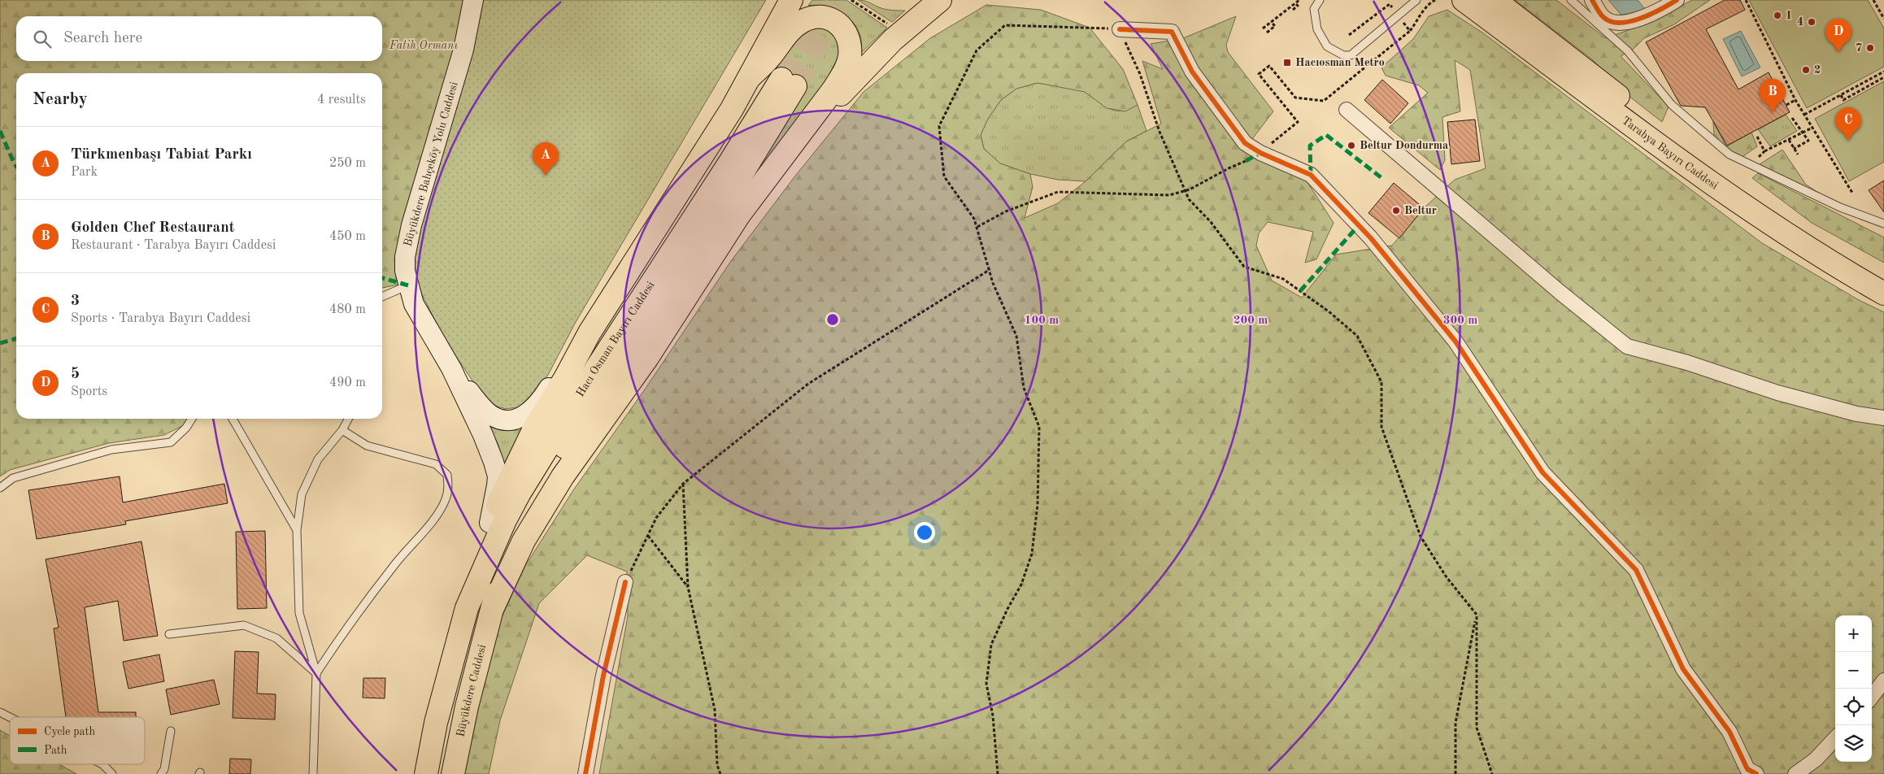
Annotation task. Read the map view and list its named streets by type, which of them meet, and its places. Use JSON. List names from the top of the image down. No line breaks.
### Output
{"streets":{"main road":["Tarabya Bayırı Caddesi","Büyükdere Bahçeköy Yolu Caddesi","Hacı Osman Bayırı Caddesi","Büyükdere Caddesi"]},"crossings":[["Hacı Osman Bayırı Caddesi","Büyükdere Caddesi"]],"parks":["Fatih Ormanı"],"places":{"other":["1","4","7","2","Beltur Dondurma","Beltur"],"transit":["Hacıosman Metro"]},"legend":["Cycle path","Path"],"page":{"search":"Search here","pins":["D","B","C","A"],"heading":["Nearby","4 results"],"list":[{"mark":"A","name":"Türkmenbaşı Tabiat Parkı","note":"Park","value":"250 m"},{"mark":"B","name":"Golden Chef Restaurant","note":"Restaurant · Tarabya Bayırı Caddesi","value":"450 m"},{"mark":"C","name":"3","note":"Sports · Tarabya Bayırı Caddesi","value":"480 m"},{"mark":"D","name":"5","note":"Sports","value":"490 m"}],"map_buttons":["+","−"]},"rings":["100 m","200 m","300 m"]}
